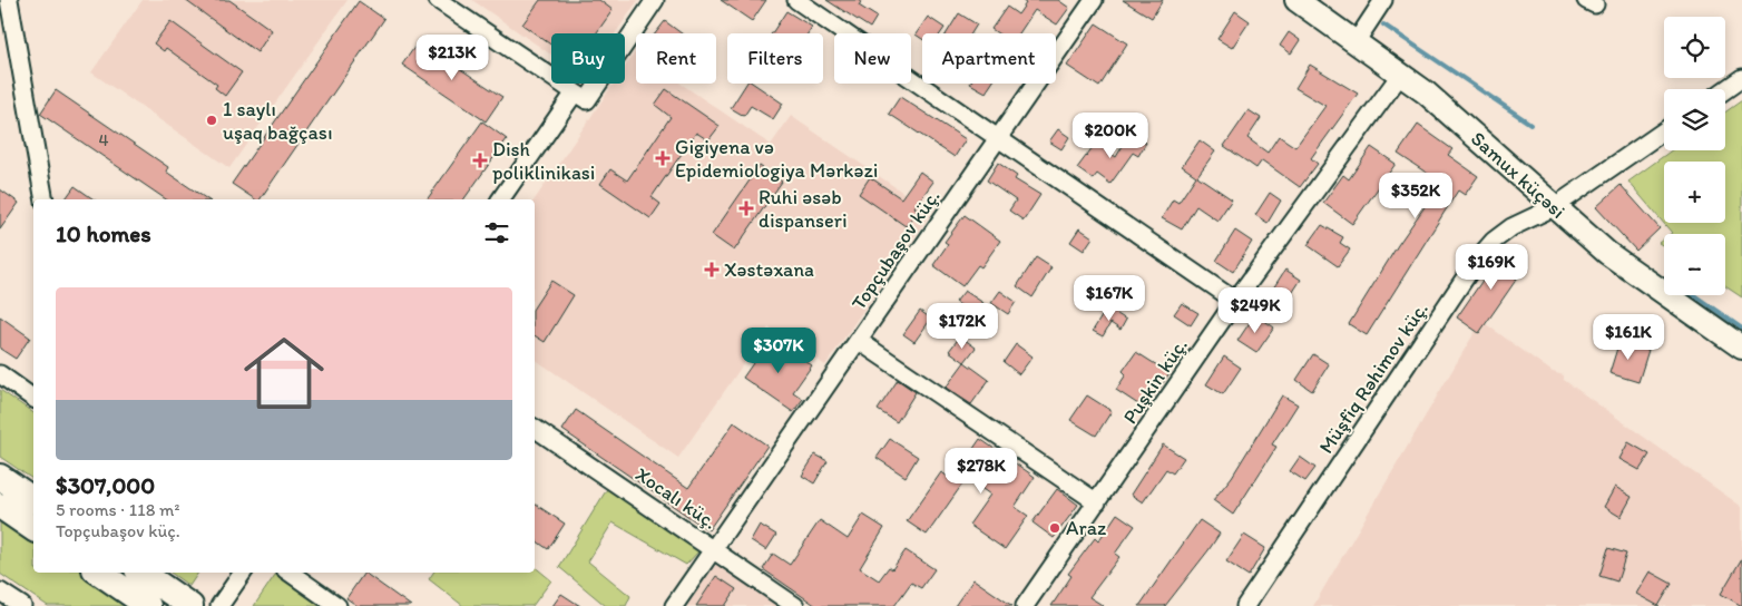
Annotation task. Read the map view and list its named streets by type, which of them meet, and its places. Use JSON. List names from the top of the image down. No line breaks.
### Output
{"streets":{"main road":["Samux küçəsi"],"street":["Topçubaşov küç.","Müşfiq Rəhimov küç.","Puşkin küç.","Xocalı küç."]},"crossings":[["Samux küçəsi","Müşfiq Rəhimov küç."],["Samux küçəsi","Puşkin küç."],["Topçubaşov küç.","Xocalı küç."]],"places":{"other":["1 saylı uşaq bağçası","Araz"],"health":["Gigiyena və Epidemiologiya Mərkəzi","Dish poliklinikasi","Ruhi əsəb dispanseri","Xəstəxana"]},"house_numbers":["4"],"page":{"map_buttons":["+","−"],"chip":["Buy","Rent","Filters","New","Apartment"],"price":["$213K","$200K","$352K","$169K","$167K","$249K","$172K","$161K","$307K","$278K"],"heading":"10 homes","list":[{"name":"$307,000","note":"5 rooms · 118 m² · Topçubaşov küç."}]}}
